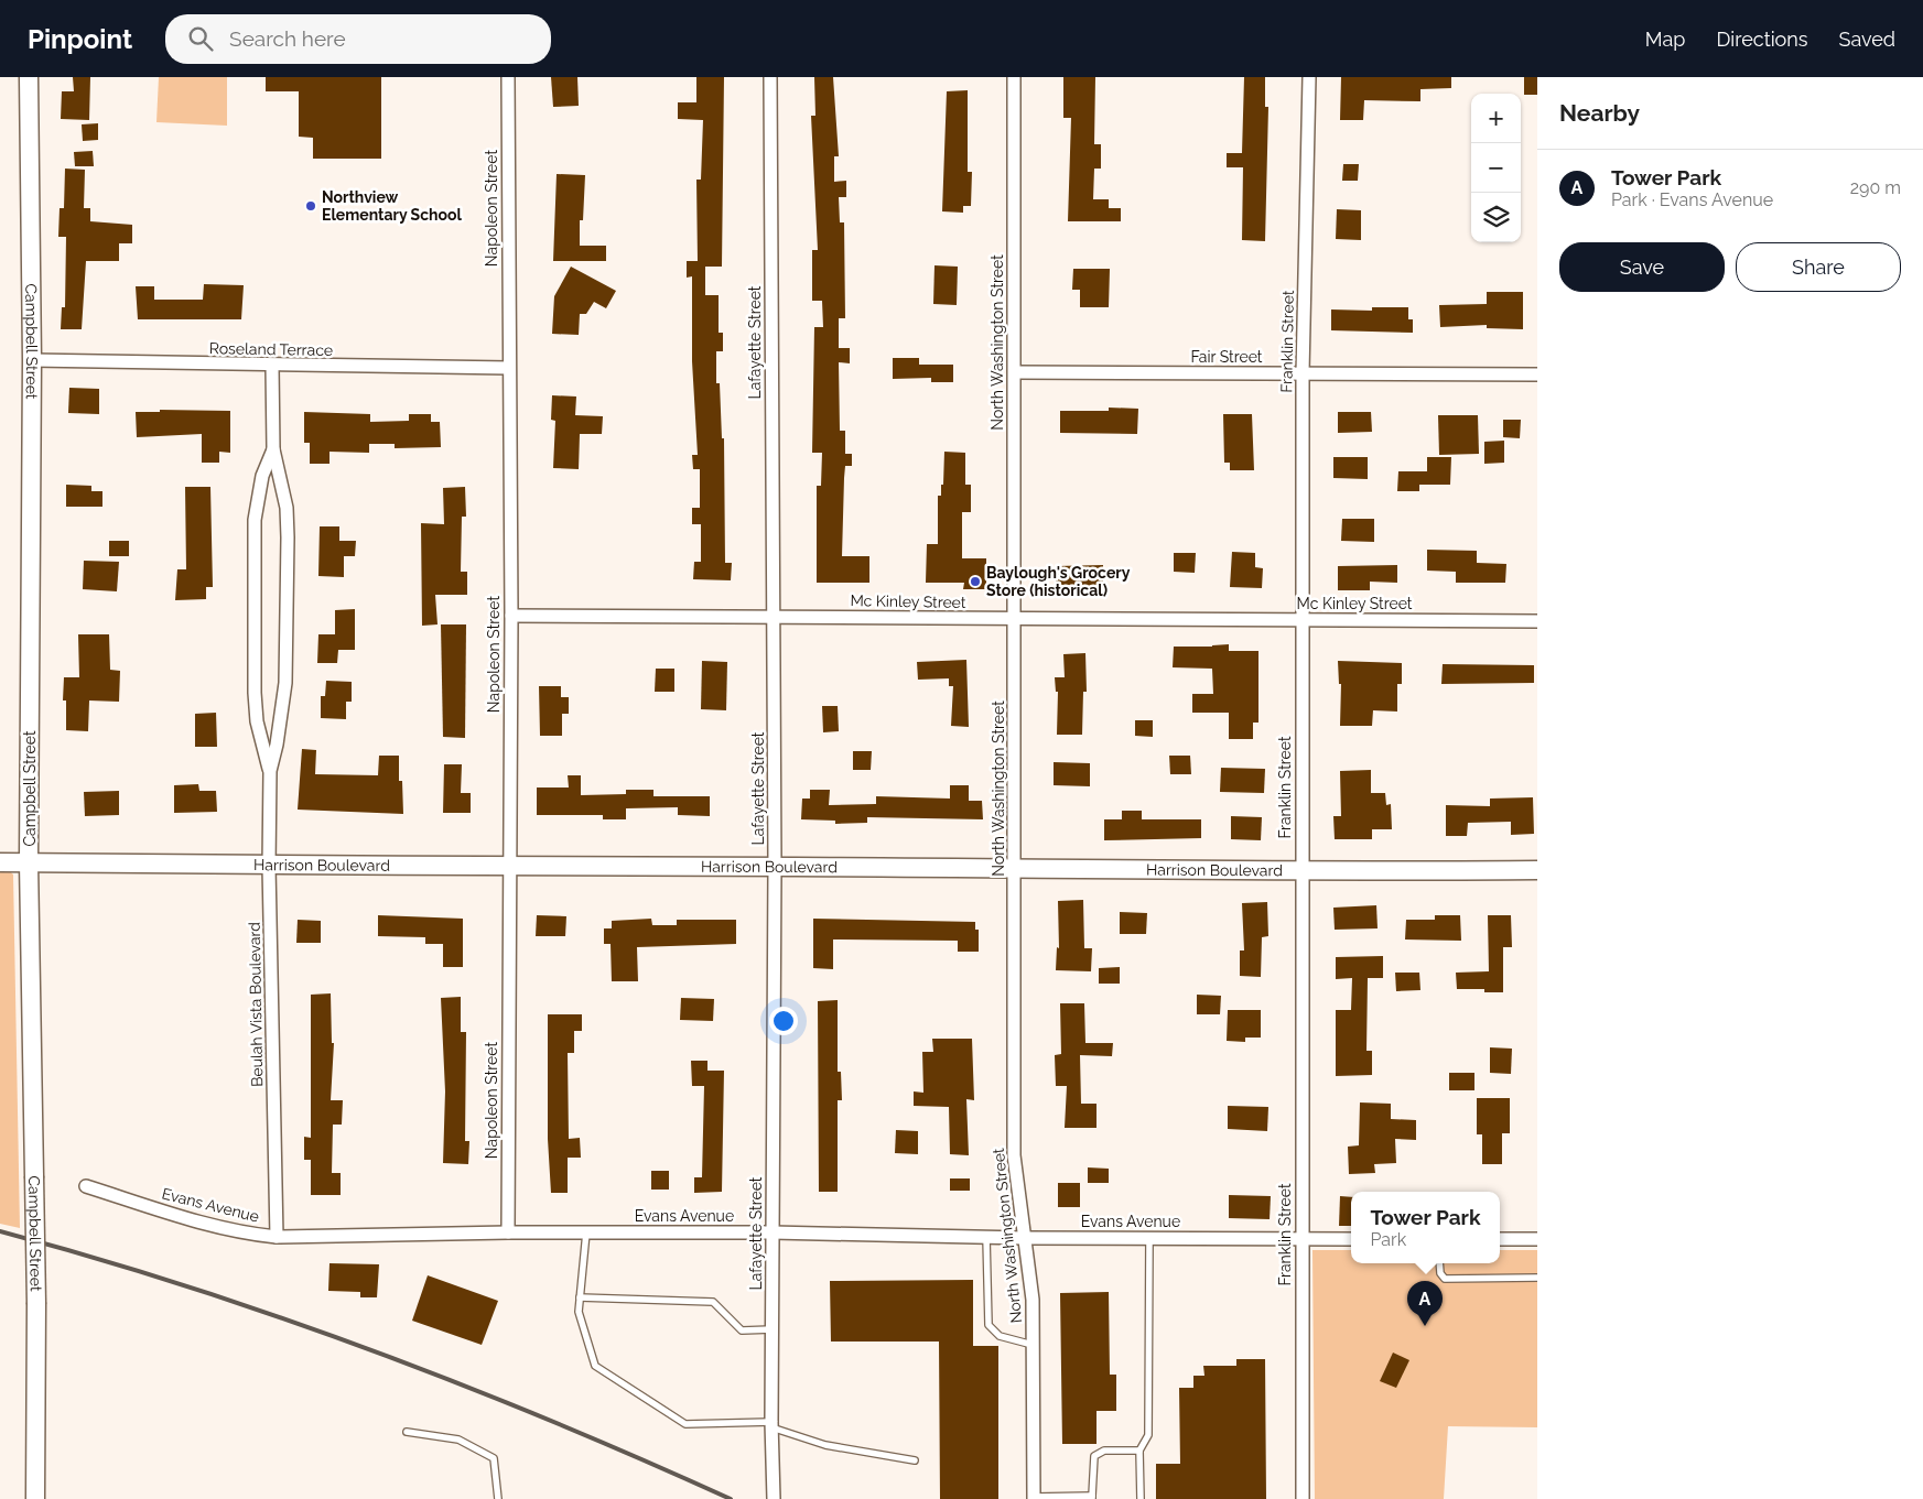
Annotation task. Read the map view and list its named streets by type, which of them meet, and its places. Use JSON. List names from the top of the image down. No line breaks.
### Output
{"streets":{"street":["Napoleon Street","Franklin Street","Campbell Street","Lafayette Street","North Washington Street","Roseland Terrace","Fair Street","Mc Kinley Street","Harrison Boulevard","Beulah Vista Boulevard","Evans Avenue"]},"crossings":[["Napoleon Street","Roseland Terrace"],["Napoleon Street","Mc Kinley Street"],["Napoleon Street","Harrison Boulevard"],["Napoleon Street","Evans Avenue"],["Franklin Street","Fair Street"],["Franklin Street","Mc Kinley Street"],["Franklin Street","Harrison Boulevard"],["Franklin Street","Evans Avenue"],["Campbell Street","Roseland Terrace"],["Campbell Street","Harrison Boulevard"],["Lafayette Street","Mc Kinley Street"],["Lafayette Street","Harrison Boulevard"],["Lafayette Street","Evans Avenue"],["North Washington Street","Fair Street"],["North Washington Street","Mc Kinley Street"],["North Washington Street","Harrison Boulevard"],["North Washington Street","Evans Avenue"],["Roseland Terrace","Beulah Vista Boulevard"],["Harrison Boulevard","Beulah Vista Boulevard"],["Beulah Vista Boulevard","Evans Avenue"]],"places":["Northview Elementary School","Baylough's Grocery Store (historical)"],"page":{"header":"Pinpoint","search":"Search here","nav":["Map","Directions","Saved"],"heading":"Nearby","map_buttons":["+","−"],"list":[{"mark":"A","name":"Tower Park","note":"Park · Evans Avenue","value":"290 m"}],"buttons":["Save","Share"],"popup":["Tower Park","Park"],"pins":"A"}}
